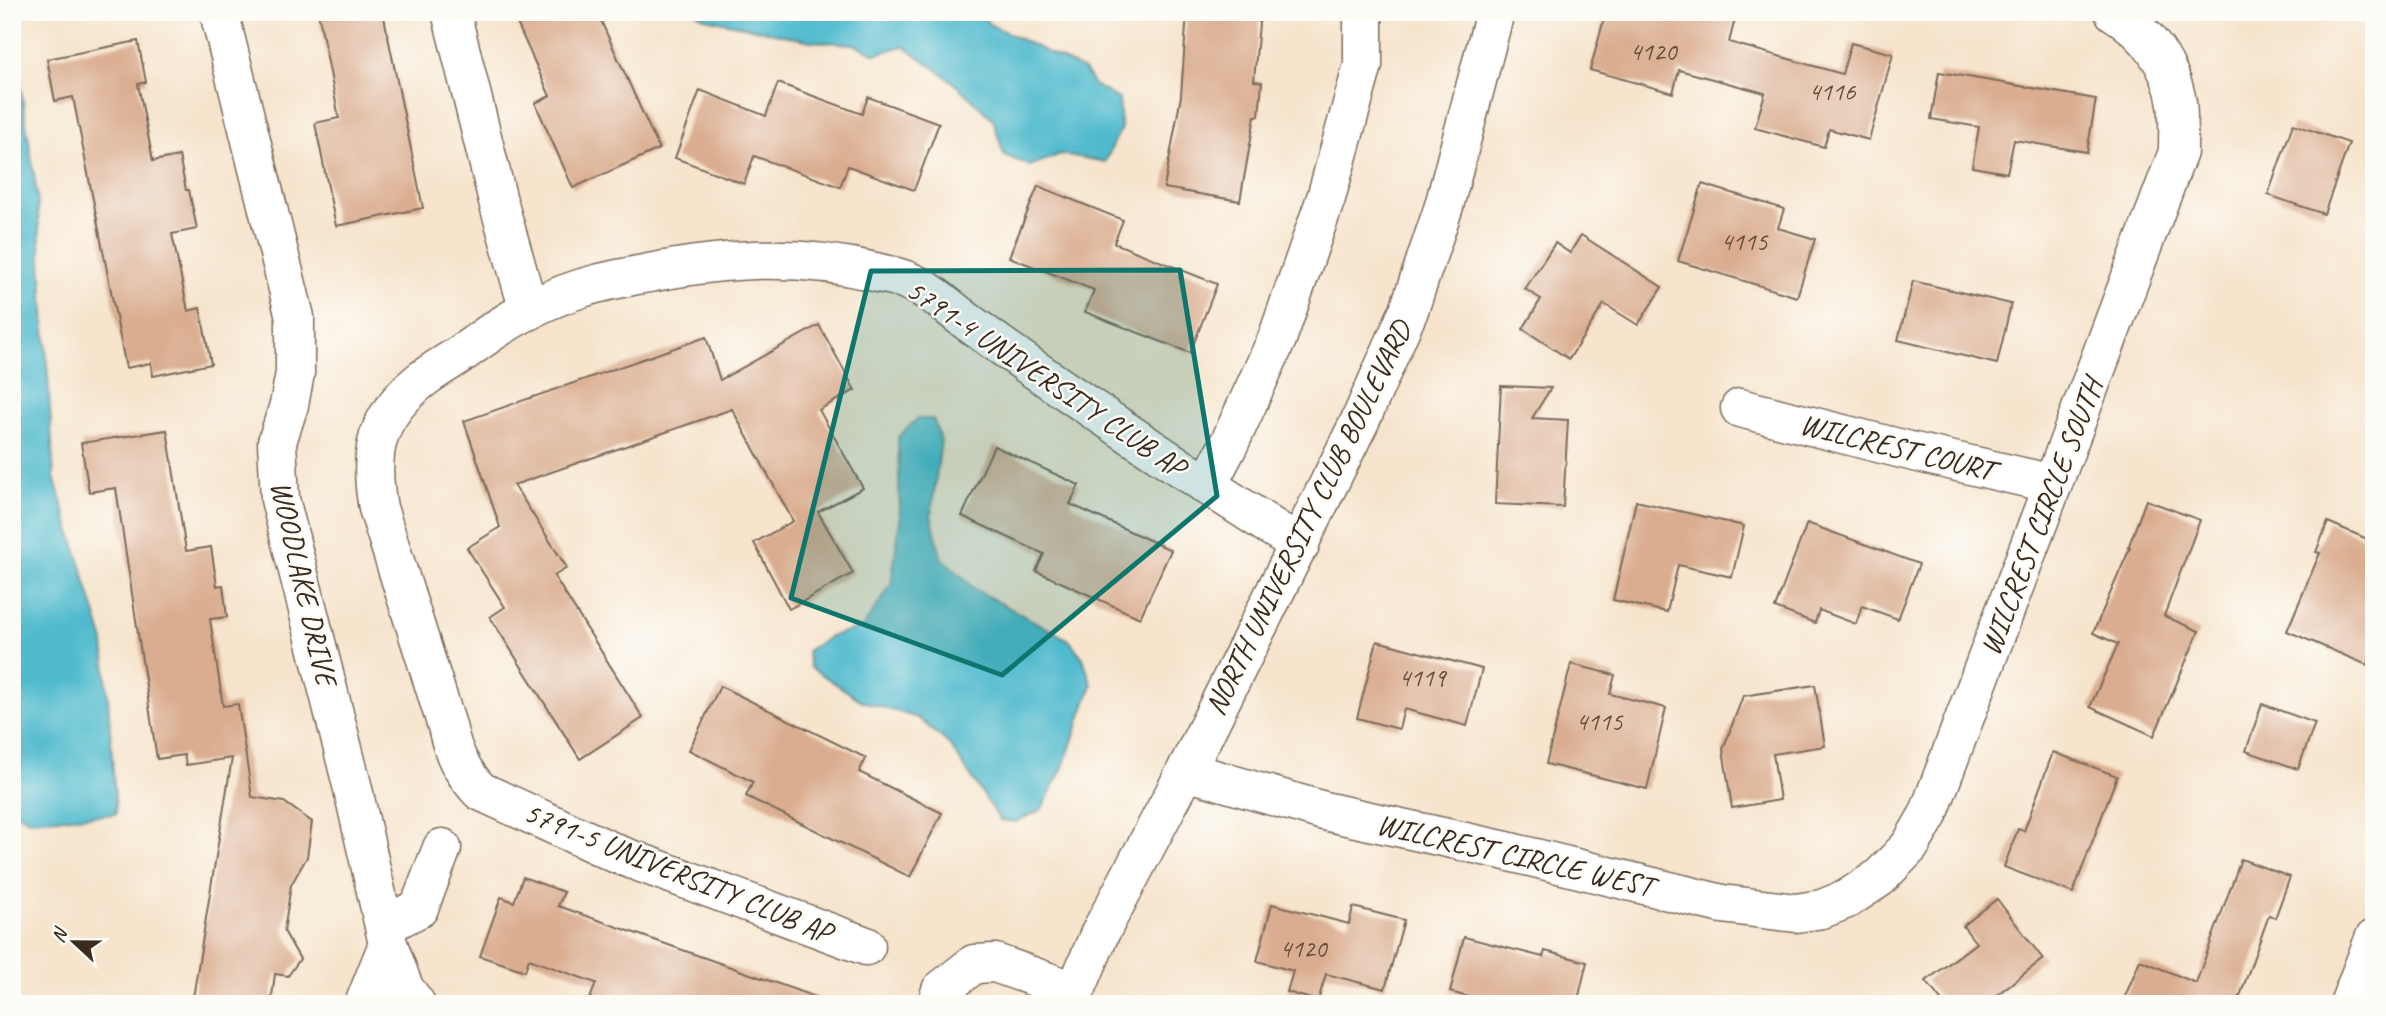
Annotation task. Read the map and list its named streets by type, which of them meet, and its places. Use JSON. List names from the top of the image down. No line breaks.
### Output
{"streets":{"street":["5791-4 UNIVERSITY CLUB AP","WILCREST COURT","WILCREST CIRCLE SOUTH","NORTH UNIVERSITY CLUB BOULEVARD","WOODLAKE DRIVE","WILCREST CIRCLE WEST","5791-5 UNIVERSITY CLUB AP"]},"crossings":[["5791-4 UNIVERSITY CLUB AP","NORTH UNIVERSITY CLUB BOULEVARD"],["5791-4 UNIVERSITY CLUB AP","5791-5 UNIVERSITY CLUB AP"],["WILCREST COURT","WILCREST CIRCLE SOUTH"],["WILCREST CIRCLE SOUTH","WILCREST CIRCLE WEST"],["NORTH UNIVERSITY CLUB BOULEVARD","WILCREST CIRCLE WEST"]],"house_numbers":["4120","4116","4115","4119","4115","4120"],"north":"left"}
